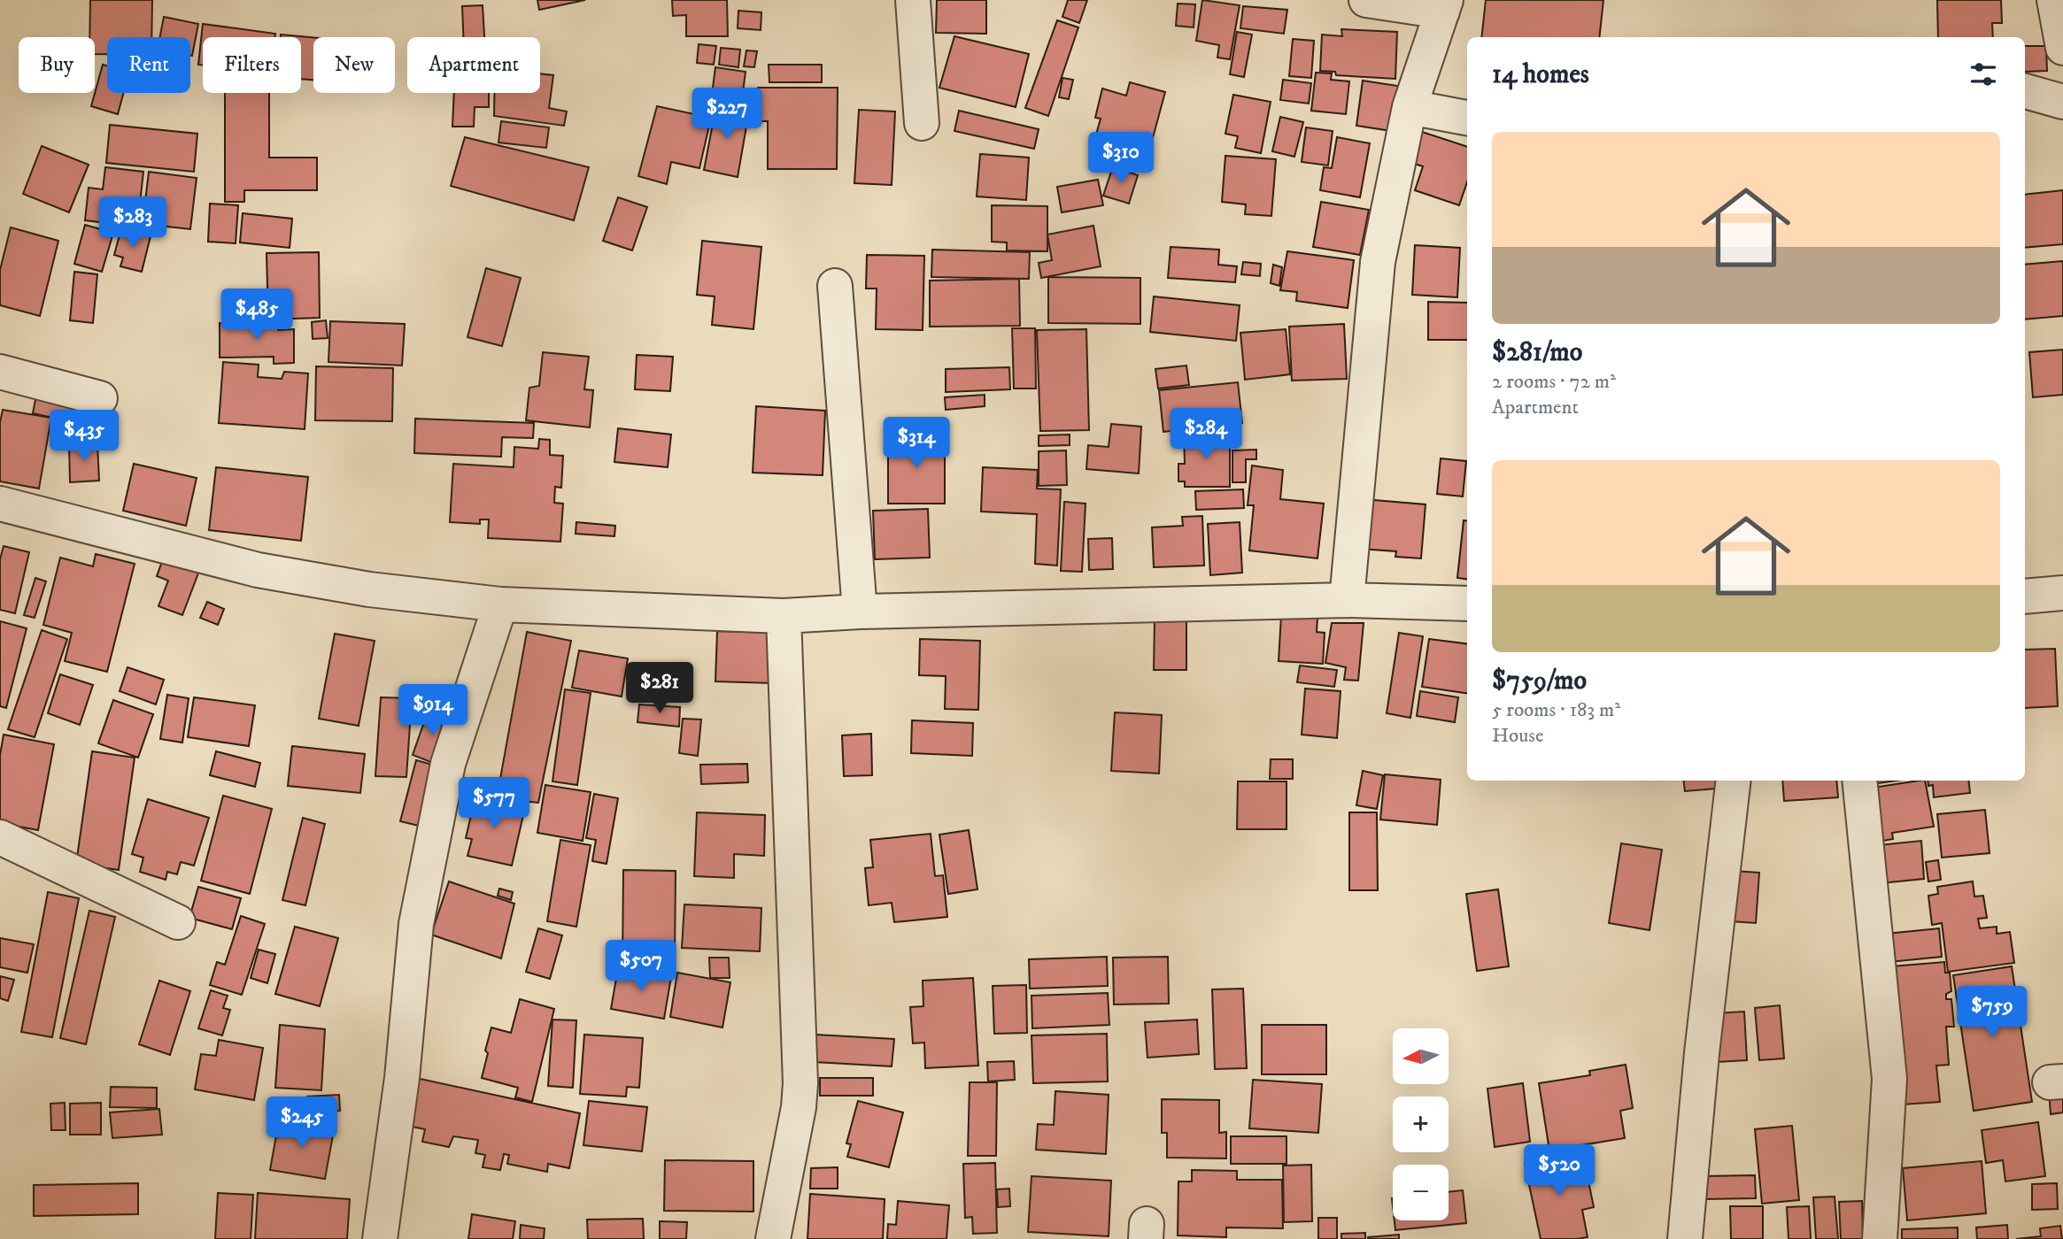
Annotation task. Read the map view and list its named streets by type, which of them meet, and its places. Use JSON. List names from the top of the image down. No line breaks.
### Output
{"north":"left","page":{"chip":["Buy","Rent","Filters","New","Apartment"],"heading":"14 homes","price":["$227","$310","$283","$485","$284","$435","$314","$281","$914","$577","$507","$759","$245","$520"],"list":[{"name":"$281/mo","note":"2 rooms · 72 m² · Apartment"},{"name":"$759/mo","note":"5 rooms · 183 m² · House"}],"map_buttons":["+","−"]}}
